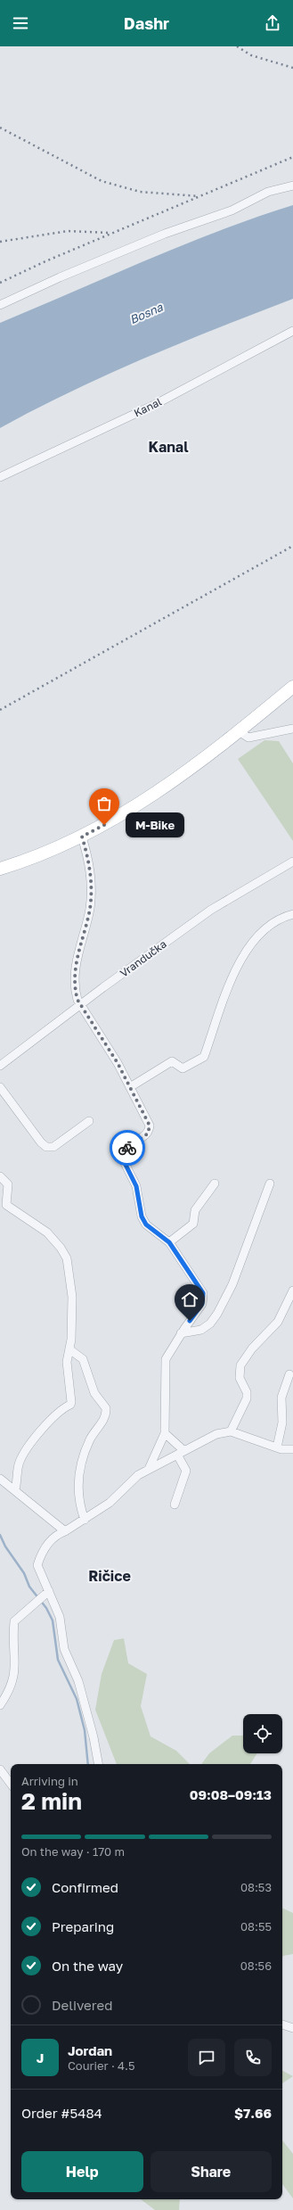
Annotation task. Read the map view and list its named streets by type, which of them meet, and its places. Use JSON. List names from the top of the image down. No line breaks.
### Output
{"streets":{"street":["Kanal","Vrandučka"]},"districts":["Kanal","Ričice"],"water":["Bosna"],"places":["M-Bike"],"page":{"header":"Dashr","bubble":"M-Bike","heading":["2 min","Arriving in","09:08–09:13"],"panel":["Jordan","Courier · 4.5","Order #5484","$7.66"],"bar":"On the way · 170 m","list":[["Confirmed","08:53"],["Preparing","08:55"],["On the way","08:56"],"Delivered"],"round":"J","buttons":["Help","Share"]}}
